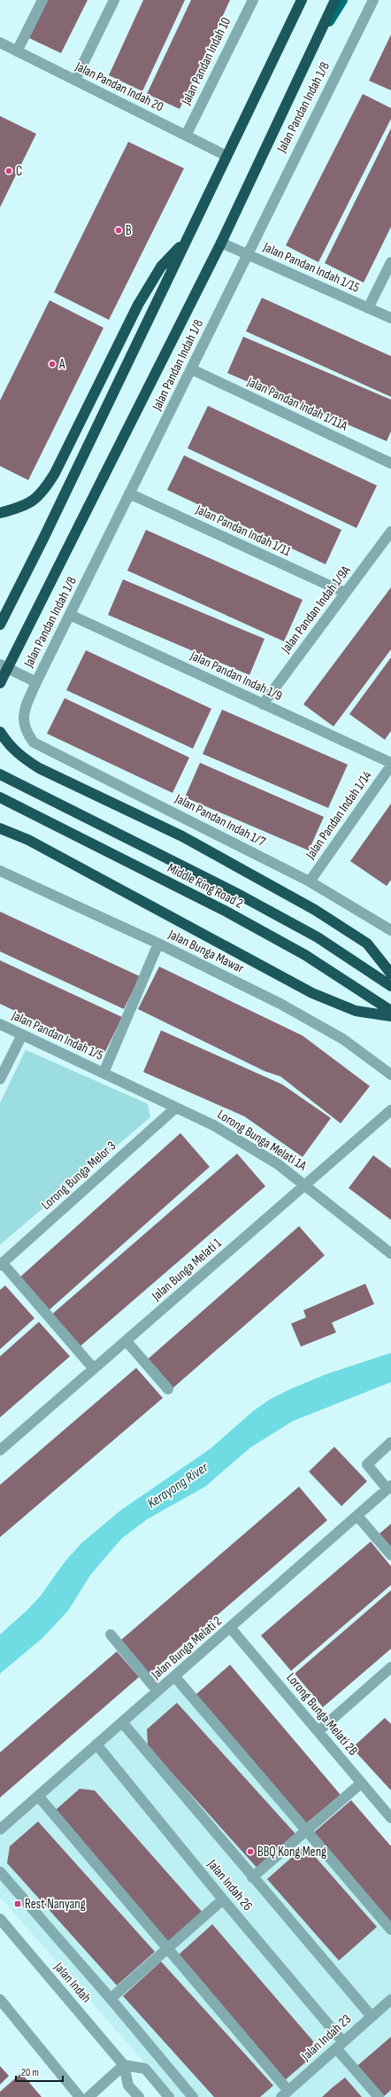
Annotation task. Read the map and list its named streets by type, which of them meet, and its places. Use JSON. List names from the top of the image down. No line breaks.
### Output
{"streets":{"highway":["Middle Ring Road 2"],"street":["Jalan Pandan Indah 10","Jalan Pandan Indah 20","Jalan Pandan Indah 1/8","Jalan Pandan Indah 1/15","Jalan Pandan Indah 1/11A","Jalan Pandan Indah 1/11","Jalan Pandan Indah 1/9A","Jalan Pandan Indah 1/9","Jalan Pandan Indah 1/14","Jalan Pandan Indah 1/7","Jalan Bunga Mawar","Jalan Pandan Indah 1/5","Lorong Bunga Melati 1A","Lorong Bunga Melor 3","Jalan Bunga Melati 1","Jalan Bunga Melati 2","Lorong Bunga Melati 2B","Jalan Indah 26","Jalan Indah","Jalan Indah 23"]},"crossings":[["Jalan Pandan Indah 10","Jalan Pandan Indah 20"],["Jalan Pandan Indah 1/8","Jalan Pandan Indah 1/15"],["Jalan Pandan Indah 1/8","Jalan Pandan Indah 1/11A"],["Jalan Pandan Indah 1/8","Jalan Pandan Indah 1/11"],["Jalan Pandan Indah 1/8","Jalan Pandan Indah 1/9"],["Jalan Pandan Indah 1/8","Jalan Pandan Indah 1/7"],["Jalan Pandan Indah 1/11","Jalan Pandan Indah 1/9A"],["Jalan Pandan Indah 1/9A","Jalan Pandan Indah 1/9"],["Jalan Pandan Indah 1/9","Jalan Pandan Indah 1/14"],["Jalan Pandan Indah 1/14","Jalan Pandan Indah 1/7"],["Jalan Pandan Indah 1/5","Lorong Bunga Melati 1A"],["Lorong Bunga Melati 1A","Lorong Bunga Melor 3"],["Lorong Bunga Melati 1A","Jalan Bunga Melati 1"],["Jalan Bunga Melati 2","Lorong Bunga Melati 2B"],["Jalan Bunga Melati 2","Jalan Indah 26"],["Jalan Indah 26","Jalan Indah 23"]],"water":["Kerayong River"],"places":{"other":["C","B","A","BBQ Kong Meng"],"transit":["Rest Nanyang"]},"scale_bar":"20 m"}
